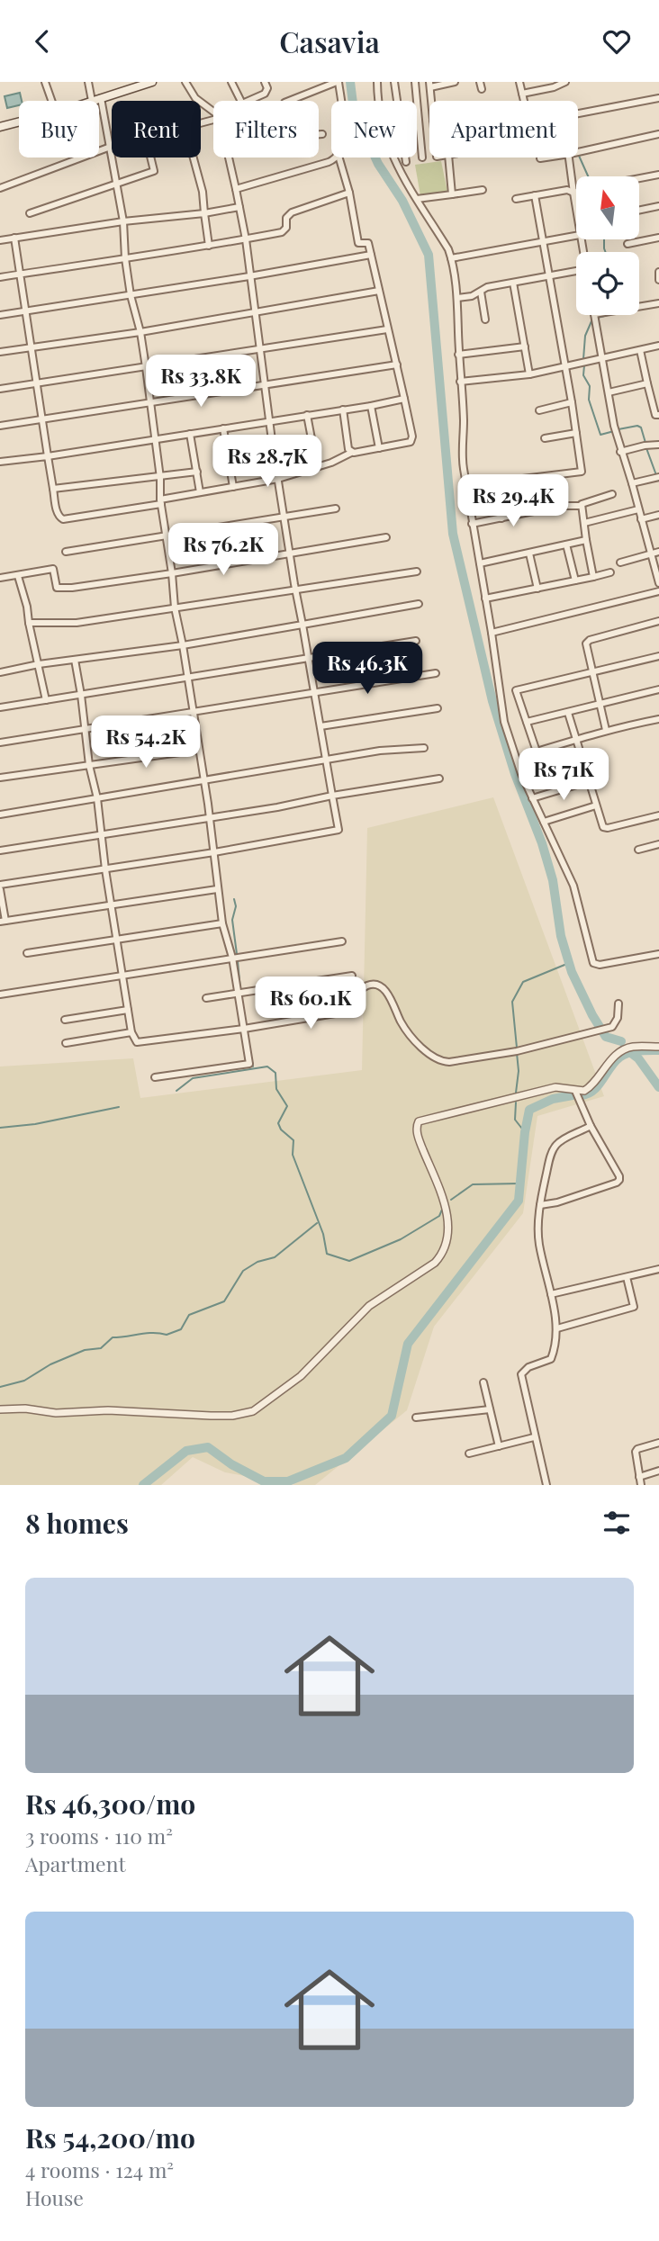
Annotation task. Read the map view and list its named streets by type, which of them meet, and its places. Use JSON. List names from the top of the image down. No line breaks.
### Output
{"north":"top","page":{"header":"Casavia","chip":["Buy","Rent","Filters","New","Apartment"],"price":["Rs 33.8K","Rs 28.7K","Rs 29.4K","Rs 76.2K","Rs 46.3K","Rs 54.2K","Rs 71K","Rs 60.1K"],"heading":"8 homes","list":[{"name":"Rs 46,300/mo","note":"3 rooms · 110 m² · Apartment"},{"name":"Rs 54,200/mo","note":"4 rooms · 124 m² · House"}]}}
